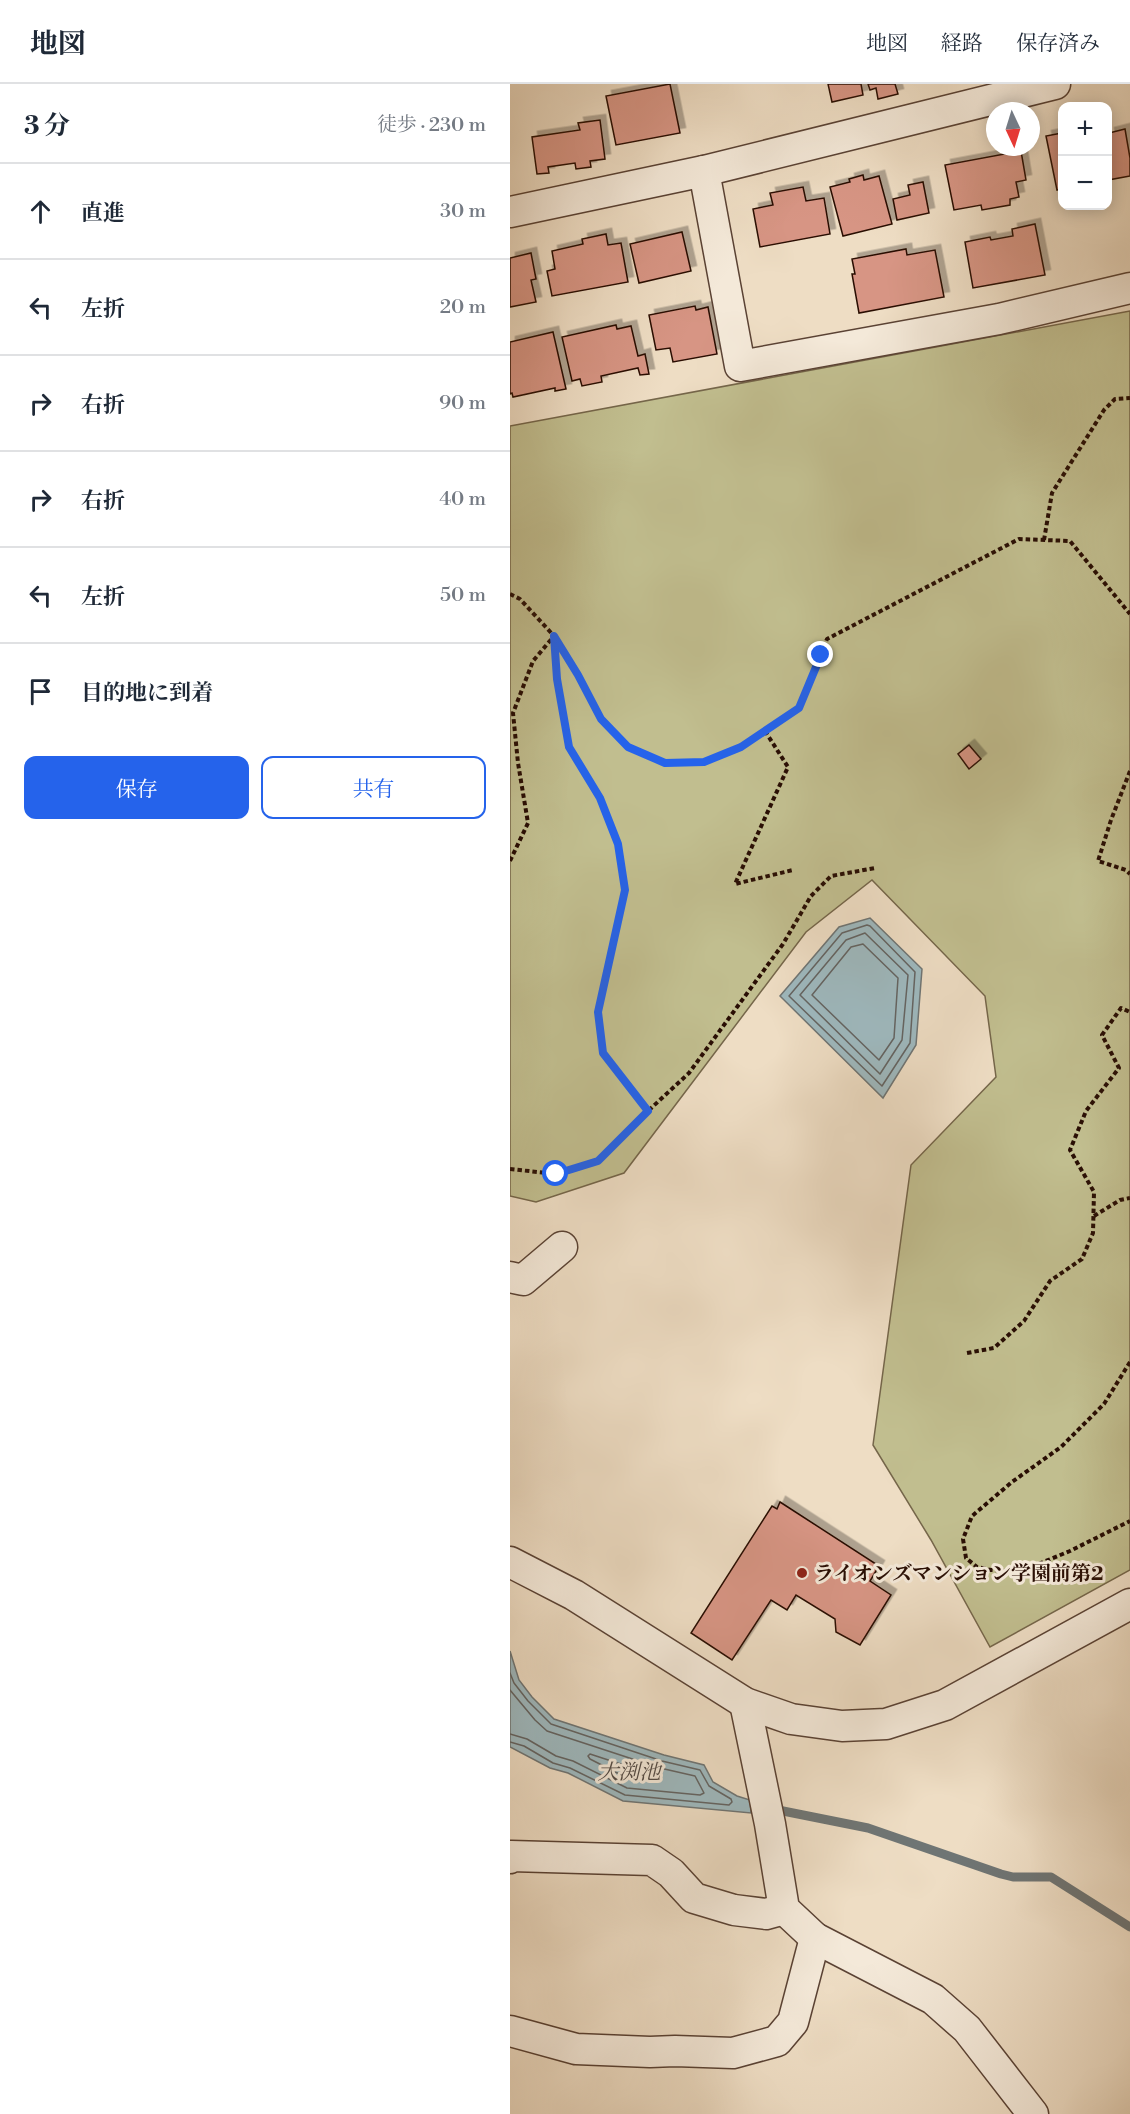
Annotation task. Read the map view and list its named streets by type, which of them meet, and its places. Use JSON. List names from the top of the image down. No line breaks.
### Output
{"water":["大渕池"],"places":["ライオンズマンション学園前第2"],"north":"bottom","page":{"header":"地図","nav":["地図","経路","保存済み"],"heading":["3 分","徒歩 · 230 m"],"map_buttons":["+","−"],"list":[["直進","30 m"],["左折","20 m"],["右折","90 m"],["右折","40 m"],["左折","50 m"],"目的地に到着"],"buttons":["保存","共有"]}}
